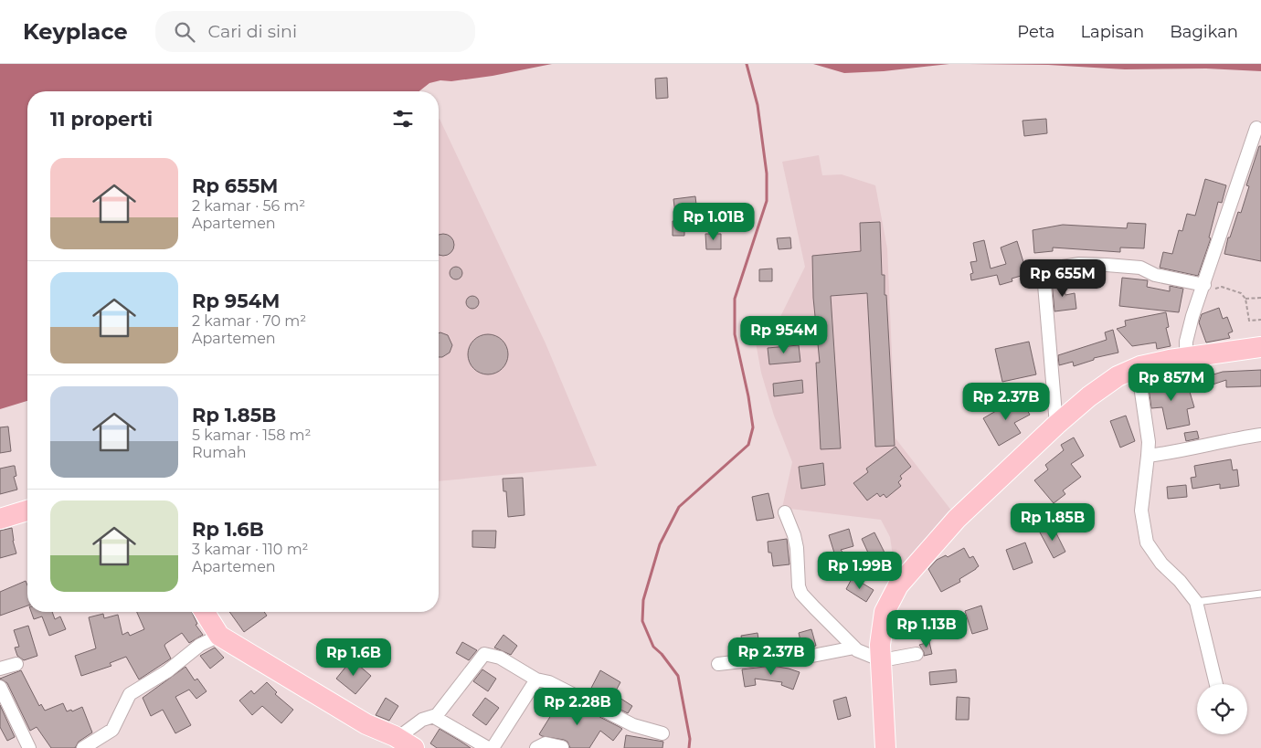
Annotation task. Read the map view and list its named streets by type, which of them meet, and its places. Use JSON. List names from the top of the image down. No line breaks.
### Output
{"page":{"header":"Keyplace","search":"Cari di sini","nav":["Peta","Lapisan","Bagikan"],"heading":"11 properti","list":[{"name":"Rp 655M","note":"2 kamar · 56 m² · Apartemen"},{"name":"Rp 954M","note":"2 kamar · 70 m² · Apartemen"},{"name":"Rp 1.85B","note":"5 kamar · 158 m² · Rumah"},{"name":"Rp 1.6B","note":"3 kamar · 110 m² · Apartemen"}],"price":["Rp 1.01B","Rp 655M","Rp 954M","Rp 857M","Rp 2.37B","Rp 1.85B","Rp 1.99B","Rp 1.13B","Rp 2.37B","Rp 1.6B","Rp 2.28B"]}}
